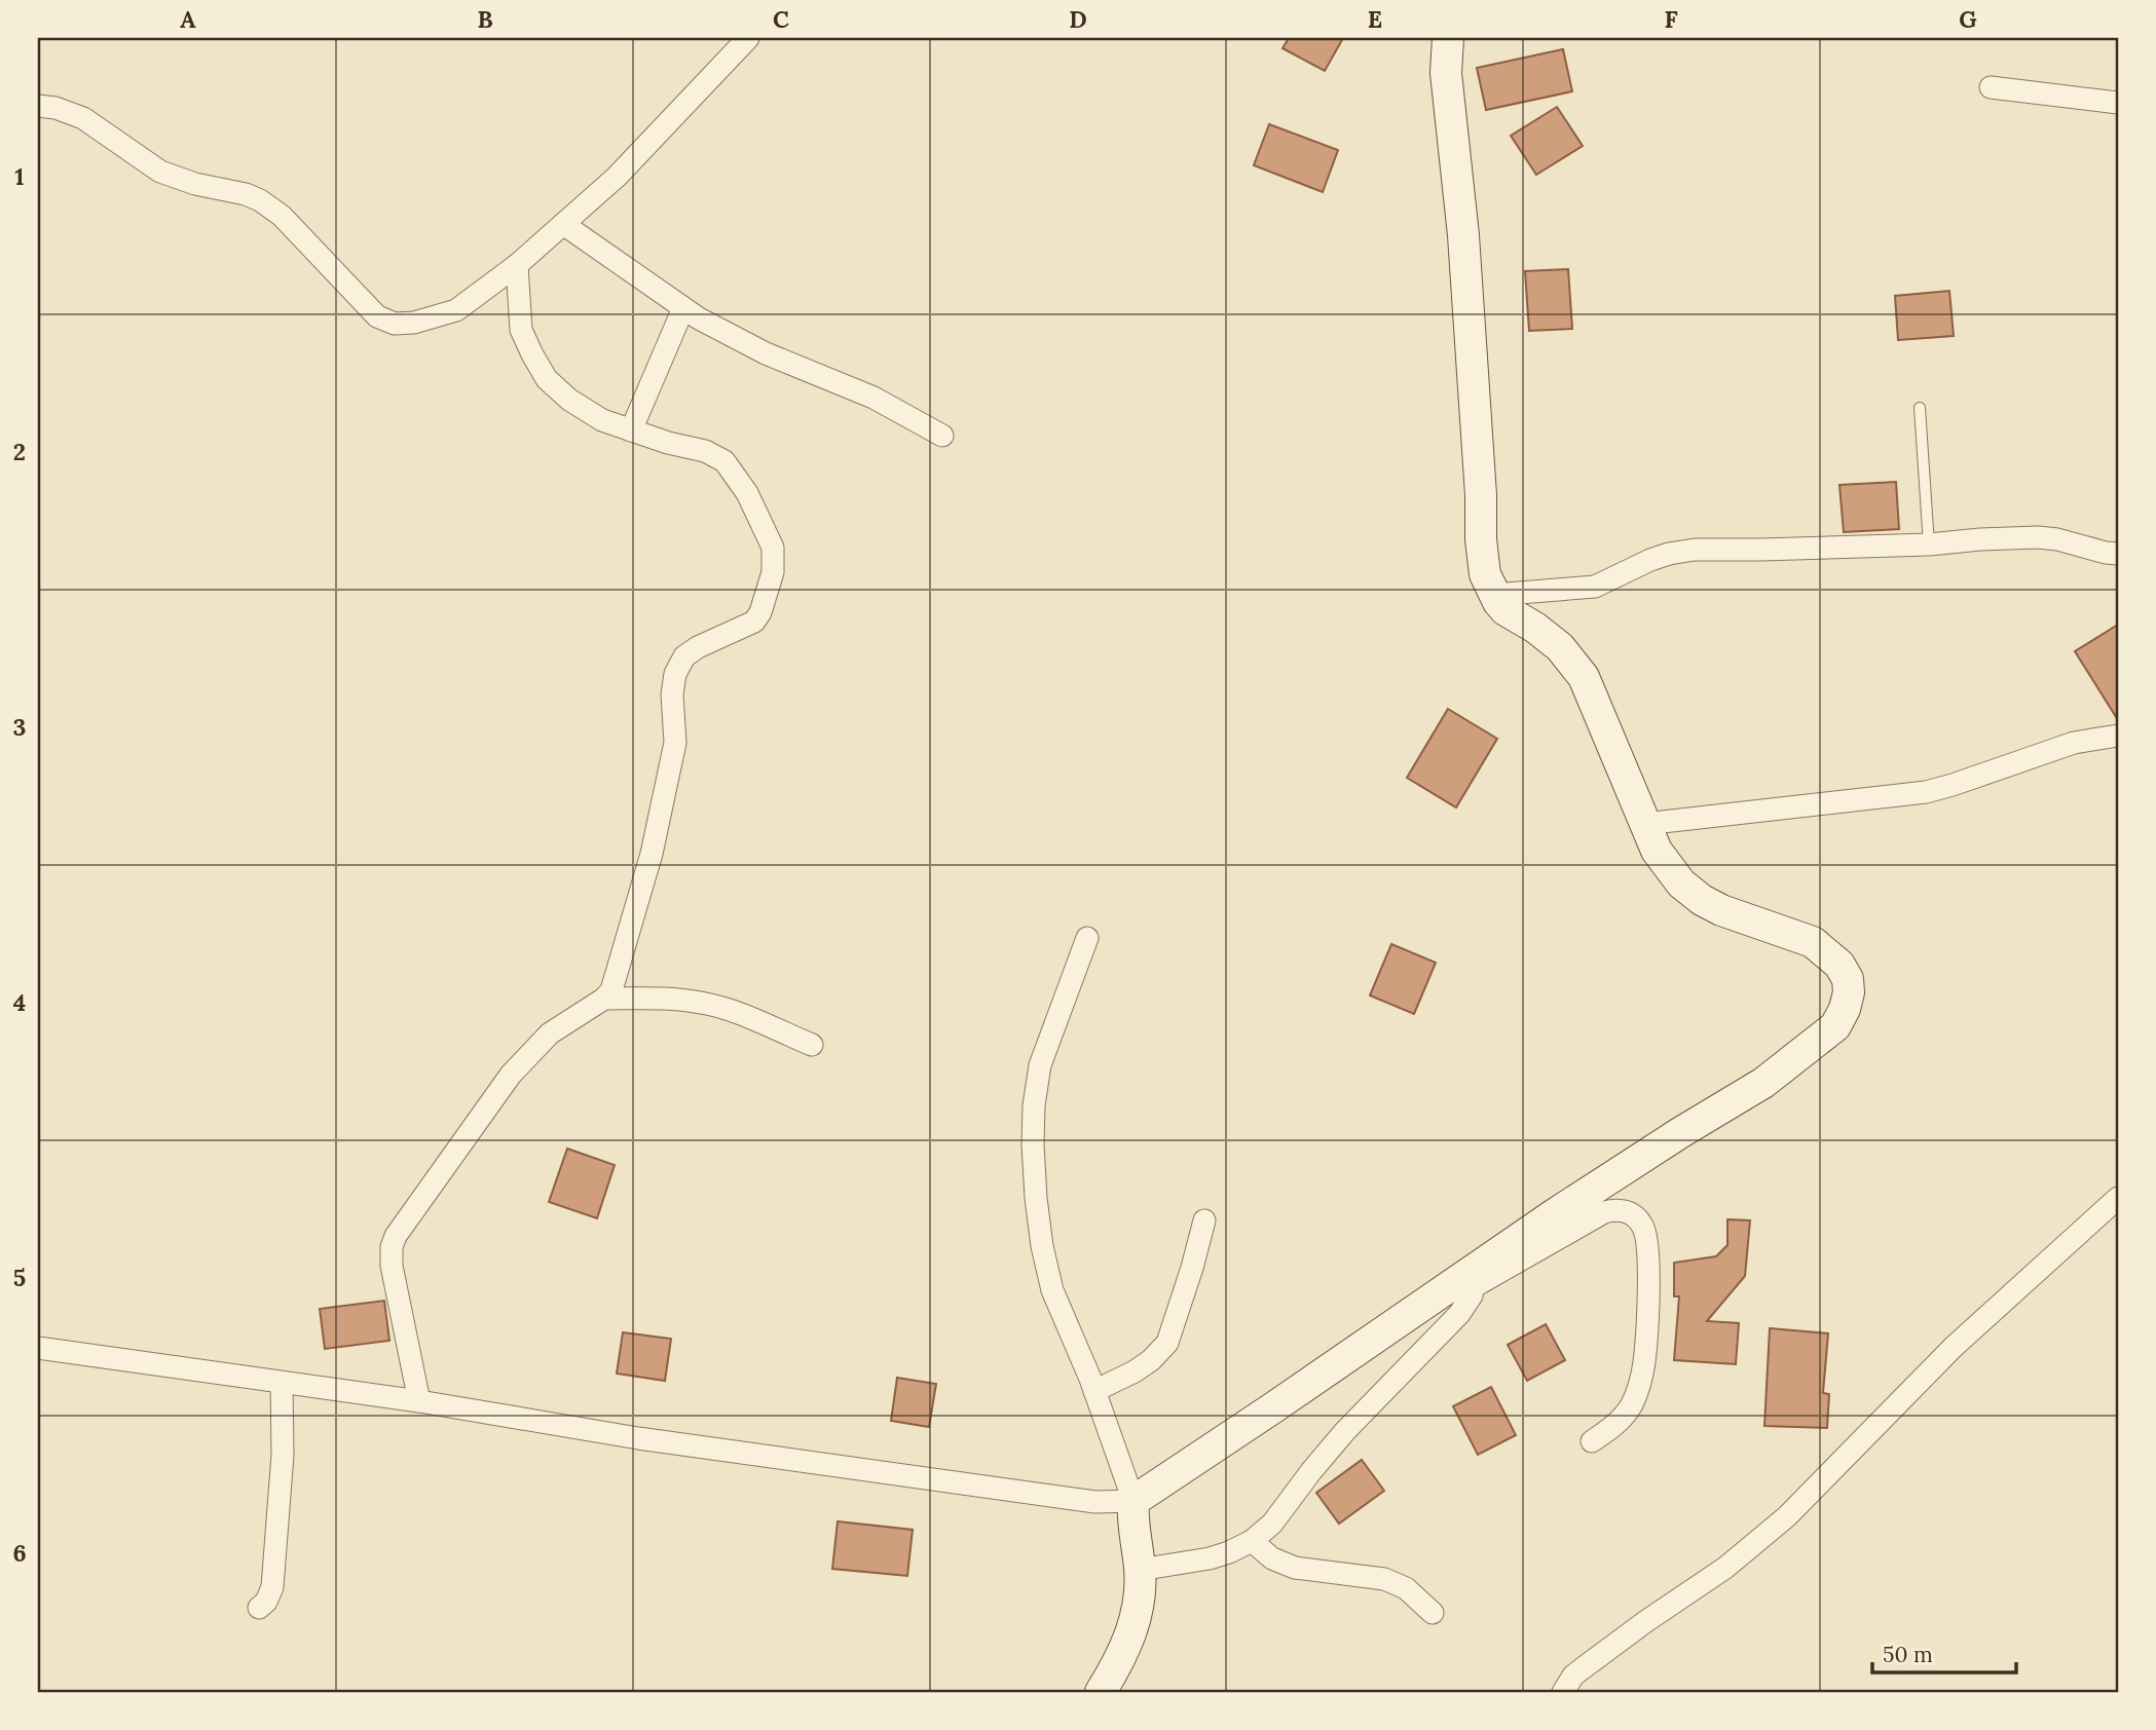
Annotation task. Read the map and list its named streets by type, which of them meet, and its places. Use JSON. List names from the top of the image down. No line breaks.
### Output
{"scale_bar":"50 m","grid":{"columns":["A","B","C","D","E","F","G"],"rows":["1","2","3","4","5","6"]}}
